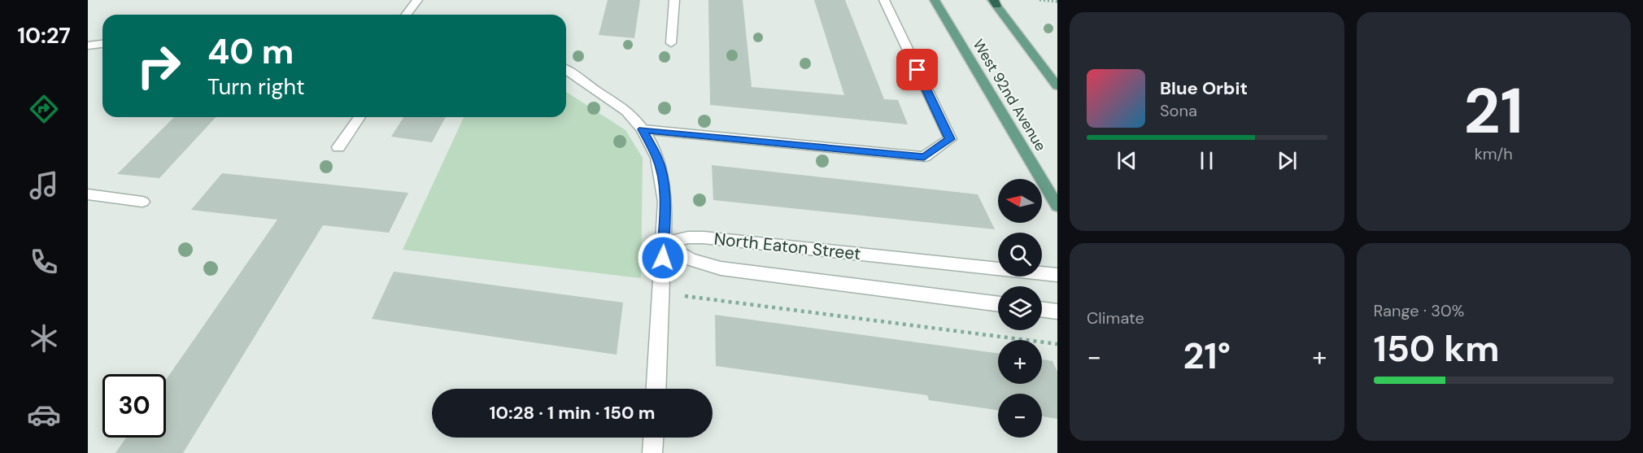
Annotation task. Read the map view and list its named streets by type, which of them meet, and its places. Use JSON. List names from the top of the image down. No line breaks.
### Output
{"streets":{"main road":["West 92nd Avenue"],"street":["North Eaton Street"]},"north":"left","page":{"tabs":"10:27","tile":[["21","km/h"],"Climate",["Range · 30%","150 km"]],"turn":["40 m","Turn right"],"song":["Blue Orbit","Sona"],"map_buttons":["+","−"],"heat":["−","21°","+"],"limit":"30","trip":"10:28 · 1 min · 150 m"}}
